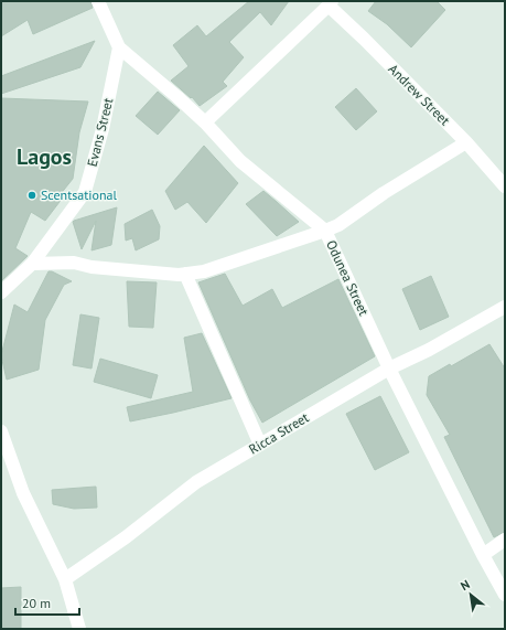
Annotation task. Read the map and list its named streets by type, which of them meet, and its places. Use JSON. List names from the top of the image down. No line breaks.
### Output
{"streets":{"street":["Andrew Street","Evans Street","Odunea Street","Ricca Street"]},"crossings":[["Evans Street","Odunea Street"],["Odunea Street","Ricca Street"]],"districts":["Lagos"],"places":["Scentsational"],"scale_bar":"20 m","north":"top left"}
